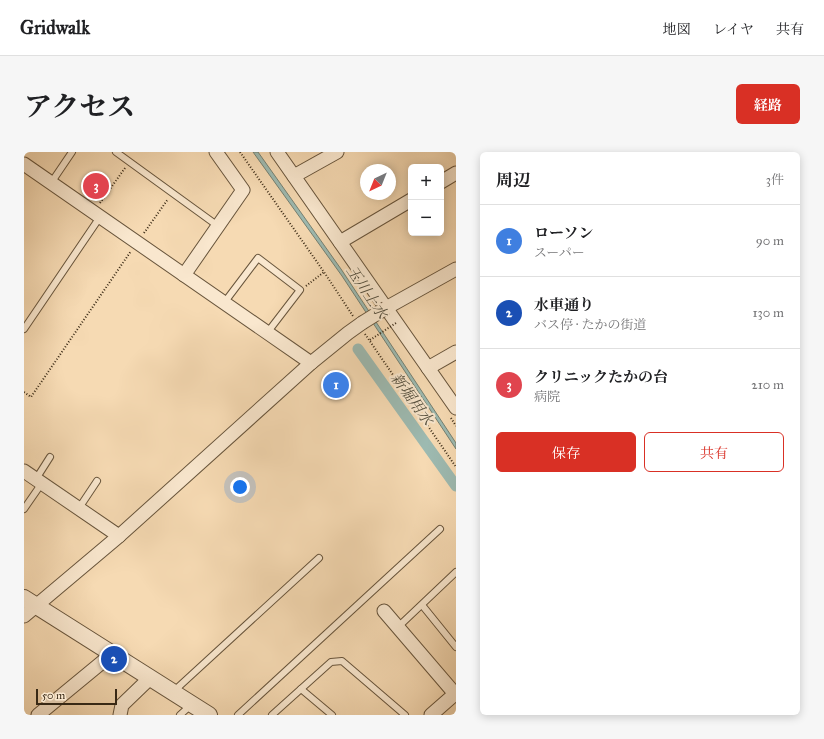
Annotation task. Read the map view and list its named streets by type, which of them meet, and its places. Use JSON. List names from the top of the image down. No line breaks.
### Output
{"water":["玉川上水","新堀用水"],"scale_bar":"50 m","north":"bottom left","page":{"header":"Gridwalk","nav":["地図","レイヤ","共有"],"title":"アクセス","buttons":["経路",["保存","共有"]],"heading":["周辺","3件"],"map_buttons":["+","−"],"pins":["3","1","2"],"list":[{"mark":"1","name":"ローソン","note":"スーパー","value":"90 m"},{"mark":"2","name":"水車通り","note":"バス停 · たかの街道","value":"130 m"},{"mark":"3","name":"クリニックたかの台","note":"病院","value":"210 m"}],"scale":"50 m"}}
